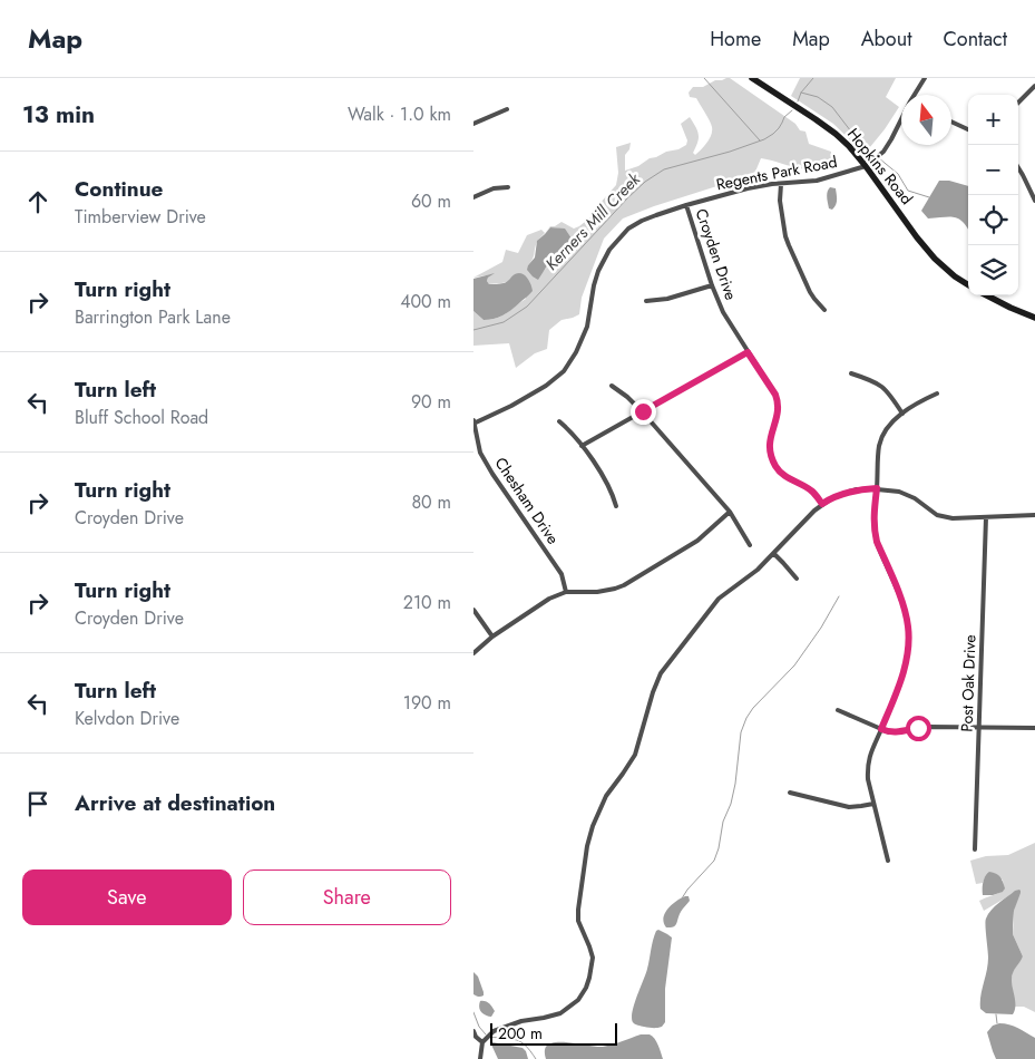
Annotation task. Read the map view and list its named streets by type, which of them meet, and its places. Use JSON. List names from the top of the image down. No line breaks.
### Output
{"streets":{"main road":["Hopkins Road"],"street":["Regents Park Road","Croyden Drive","Chesham Drive","Post Oak Drive"]},"crossings":[["Hopkins Road","Regents Park Road"],["Regents Park Road","Croyden Drive"],["Regents Park Road","Chesham Drive"]],"water":["Kerners Mill Creek"],"scale_bar":"200 m","north":"top","page":{"header":"Map","nav":["Home","Map","About","Contact"],"heading":["13 min","Walk · 1.0 km"],"map_buttons":["+","−"],"list":[["Continue","Timberview Drive","60 m"],["Turn right","Barrington Park Lane","400 m"],["Turn left","Bluff School Road","90 m"],["Turn right","Croyden Drive","80 m"],["Turn right","Croyden Drive","210 m"],["Turn left","Kelvdon Drive","190 m"],"Arrive at destination"],"buttons":["Save","Share"],"scale":"200 m"}}
